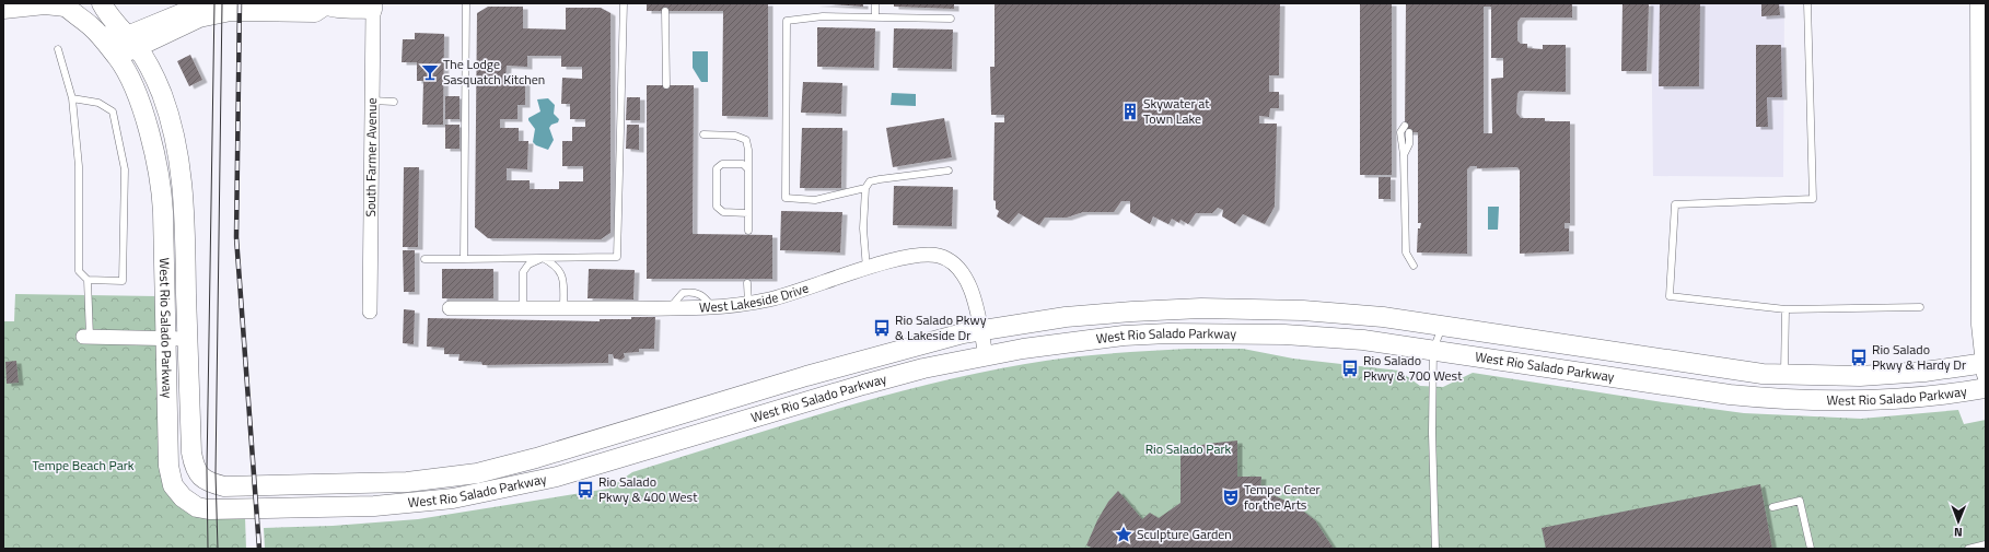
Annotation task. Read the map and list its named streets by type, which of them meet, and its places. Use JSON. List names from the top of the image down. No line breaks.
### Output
{"streets":{"main road":["West Rio Salado Parkway"],"street":["South Farmer Avenue","West Lakeside Drive"]},"crossings":[["West Lakeside Drive","West Rio Salado Parkway"]],"parks":["Rio Salado Park","Tempe Beach Park"],"places":{"bar":["The Lodge Sasquatch Kitchen"],"building":["Skywater at Town Lake"],"bus stop":["Rio Salado Pkwy & Lakeside Dr","Rio Salado Pkwy & Hardy Dr","Rio Salado Pkwy & 700 West","Rio Salado Pkwy & 400 West"],"theatre":["Tempe Center for the Arts"],"place":["Sculpture Garden"]},"north":"bottom"}
